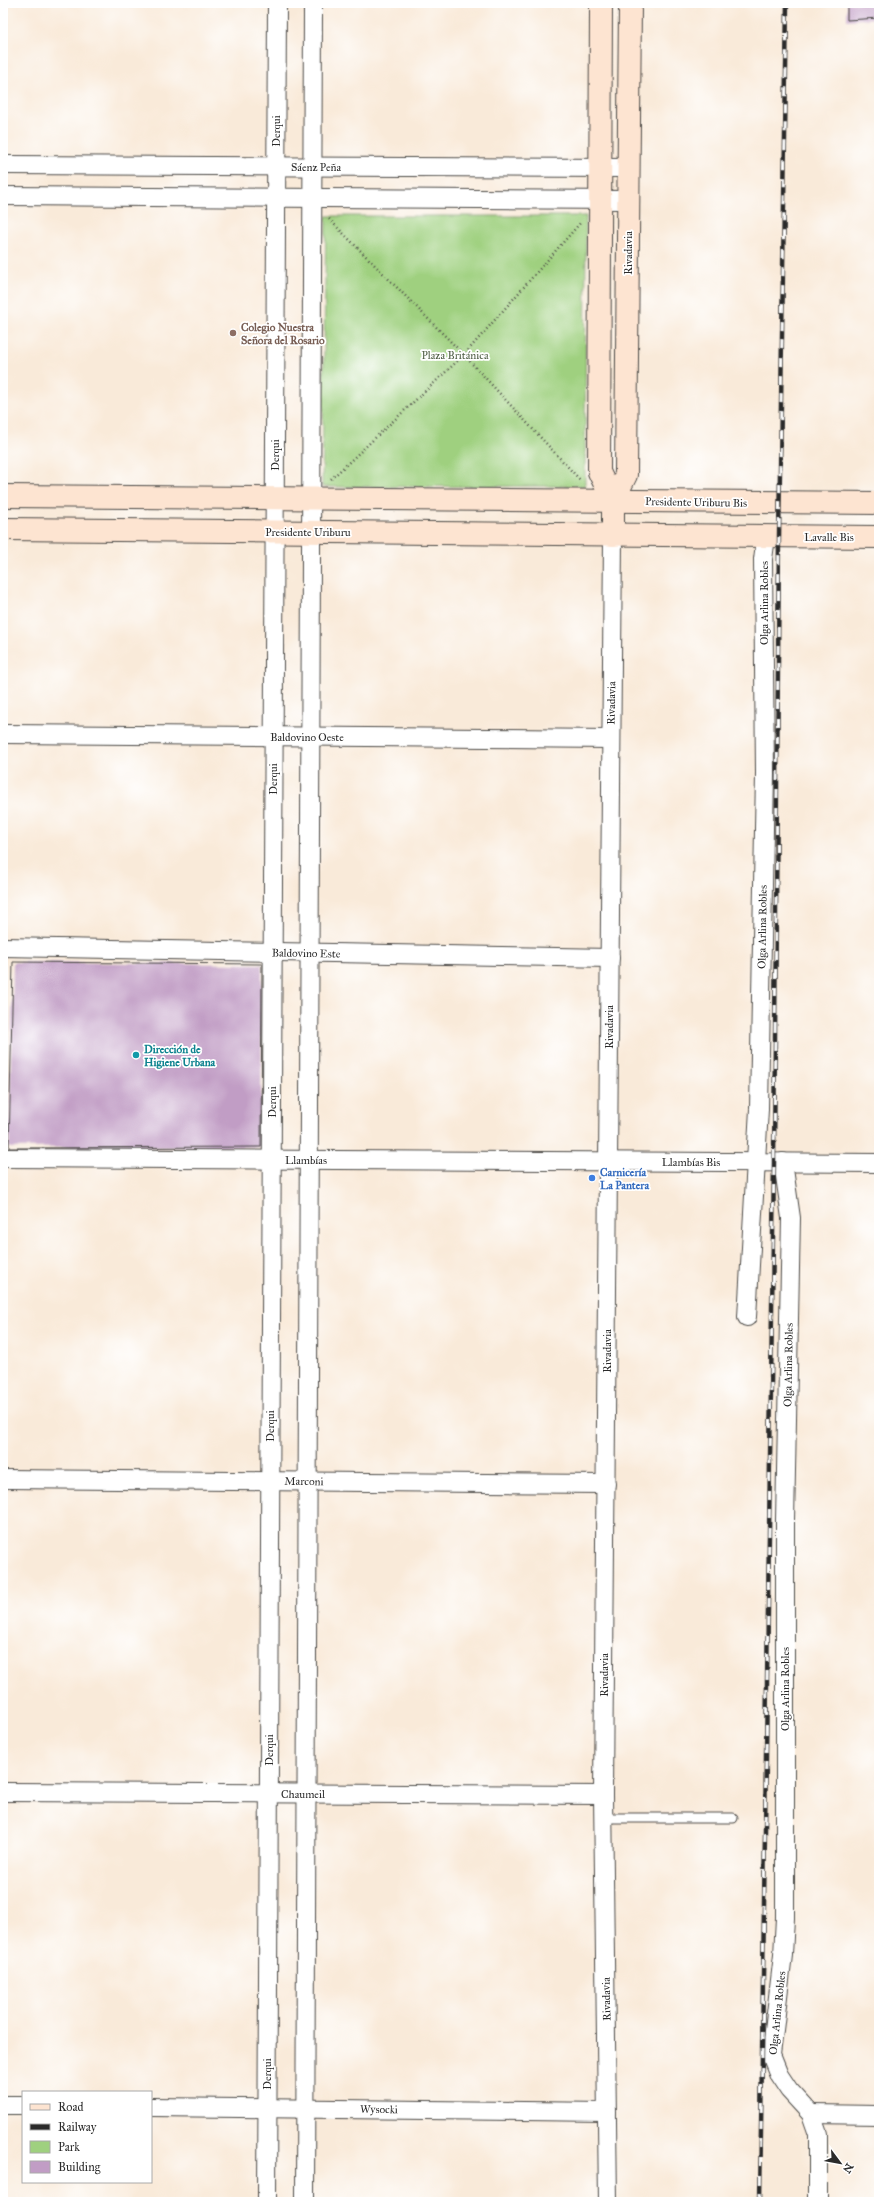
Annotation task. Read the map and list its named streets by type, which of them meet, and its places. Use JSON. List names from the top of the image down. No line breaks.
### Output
{"streets":{"street":["Derqui","Sáenz Peña","Rivadavia","Presidente Uriburu Bis","Presidente Uriburu","Lavalle Bis","Olga Arlina Robles","Baldovino Oeste","Baldovino Este","Llambías","Llambías Bis","Marconi","Chaumeil","Wysocki"]},"crossings":[["Derqui","Sáenz Peña"],["Derqui","Presidente Uriburu"],["Derqui","Baldovino Oeste"],["Derqui","Baldovino Este"],["Derqui","Llambías"],["Derqui","Marconi"],["Derqui","Chaumeil"],["Derqui","Wysocki"],["Sáenz Peña","Rivadavia"],["Rivadavia","Presidente Uriburu Bis"],["Rivadavia","Presidente Uriburu"],["Rivadavia","Baldovino Oeste"],["Rivadavia","Baldovino Este"],["Rivadavia","Llambías"],["Rivadavia","Llambías Bis"],["Rivadavia","Marconi"],["Rivadavia","Chaumeil"],["Rivadavia","Wysocki"],["Lavalle Bis","Olga Arlina Robles"],["Olga Arlina Robles","Llambías Bis"],["Llambías","Llambías Bis"]],"parks":["Plaza Británica"],"places":["Colegio Nuestra Señora del Rosario","Dirección de Higiene Urbana","Carnicería La Pantera"],"legend":["Road","Railway","Park","Building"],"north":"bottom right"}
